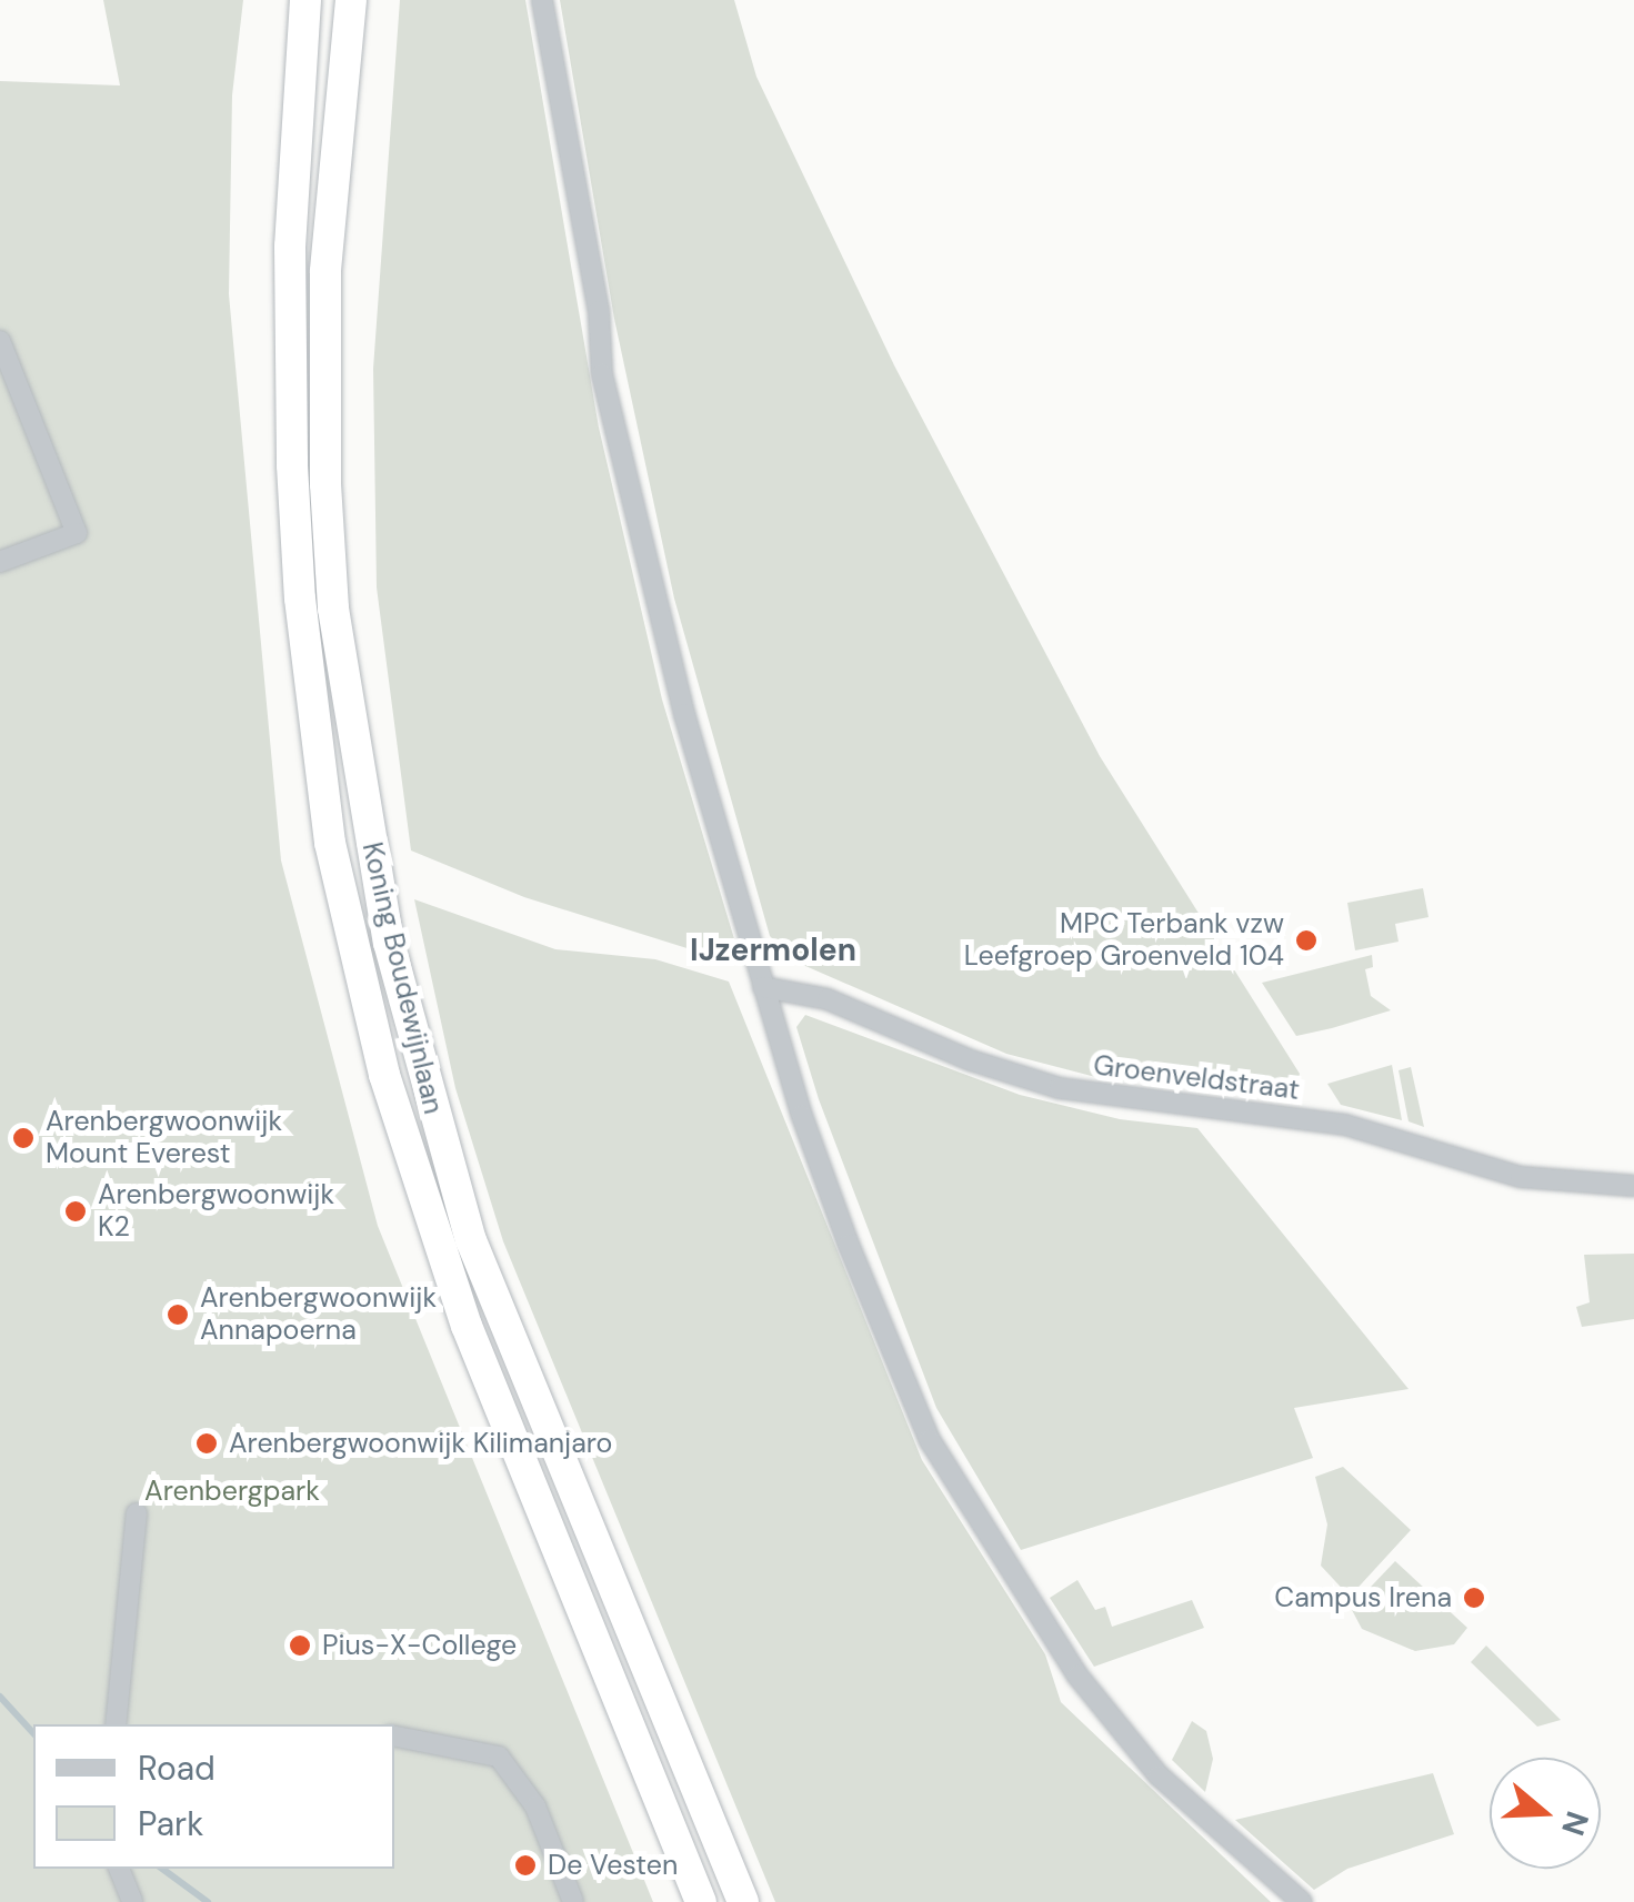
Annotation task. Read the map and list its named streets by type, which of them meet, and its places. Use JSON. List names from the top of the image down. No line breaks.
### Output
{"streets":{"highway":["Koning Boudewijnlaan"],"street":["Groenveldstraat"]},"districts":["IJzermolen"],"parks":["Arenbergpark"],"places":["MPC Terbank vzw Leefgroep Groenveld 104","Arenbergwoonwijk Mount Everest","Arenbergwoonwijk K2","Arenbergwoonwijk Annapoerna","Arenbergwoonwijk Kilimanjaro","Campus Irena","Pius-X-College","De Vesten"],"legend":["Road","Park"],"north":"right"}
